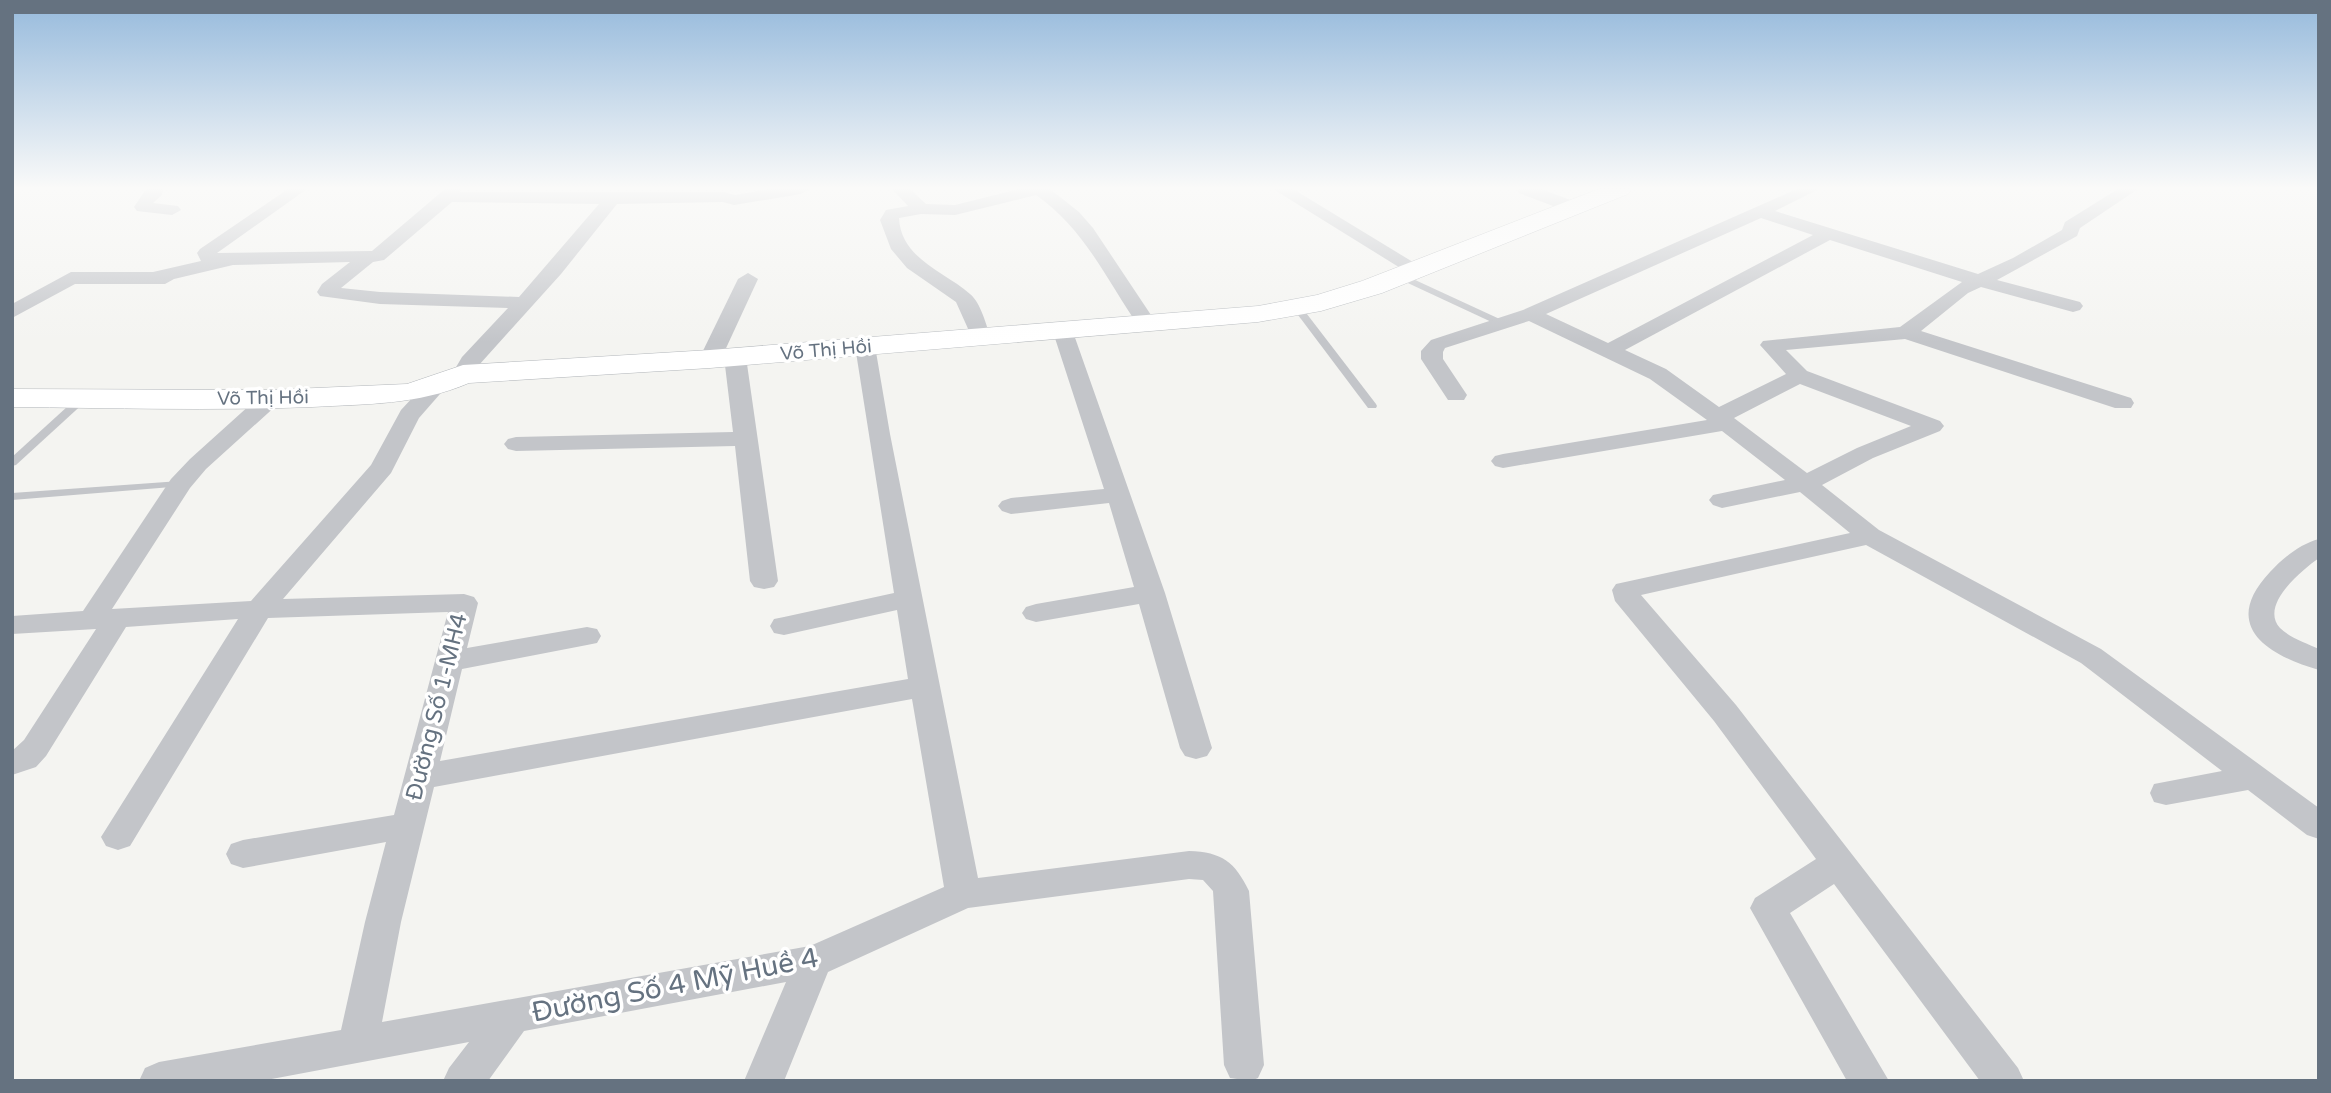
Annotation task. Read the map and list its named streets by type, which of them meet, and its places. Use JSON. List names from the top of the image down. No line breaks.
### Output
{"streets":{"street":["Võ Thị Hồi","Đường Số 1-MH4","Đường Số 4 Mỹ Huề 4"]},"crossings":[["Đường Số 1-MH4","Đường Số 4 Mỹ Huề 4"]]}
